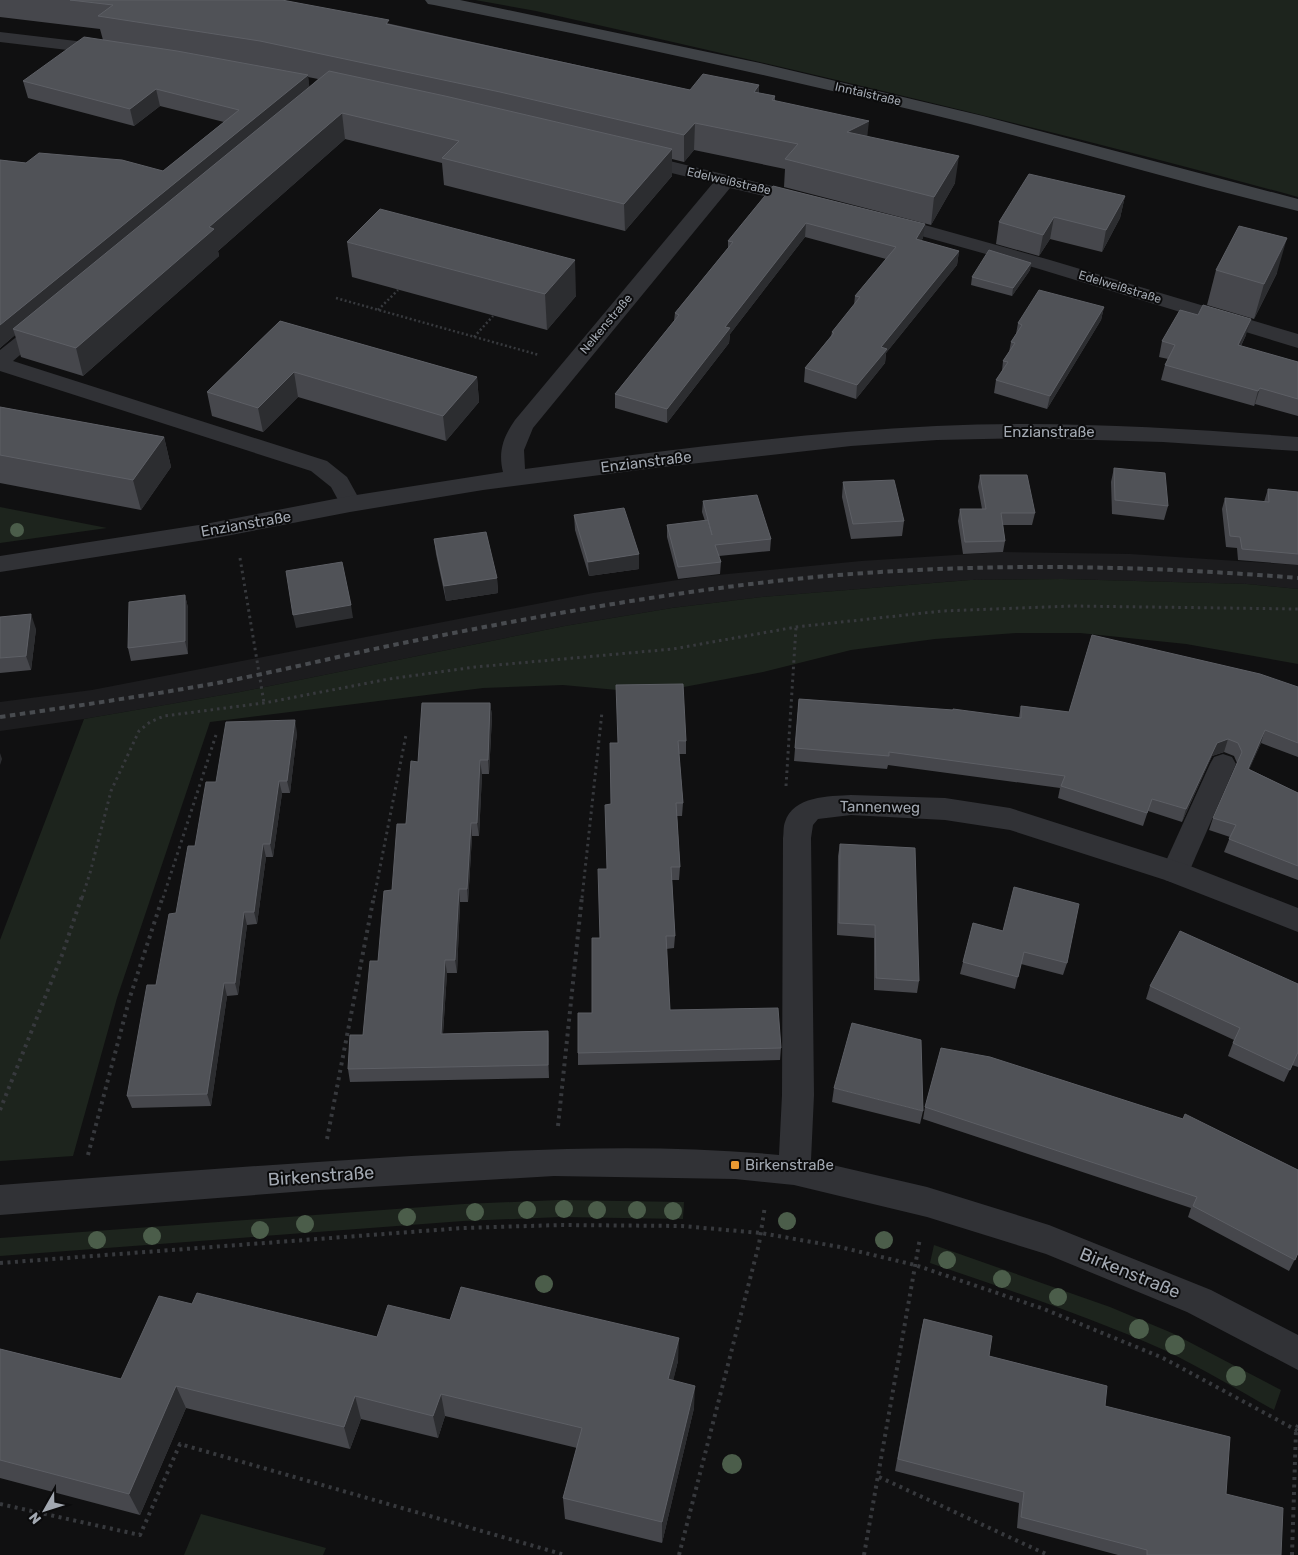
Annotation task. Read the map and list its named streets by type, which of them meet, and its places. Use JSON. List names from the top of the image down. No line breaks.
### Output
{"streets":{"main road":["Inntalstraße"],"street":["Edelweißstraße","Nelkenstraße","Enzianstraße","Tannenweg","Birkenstraße"]},"crossings":[["Edelweißstraße","Nelkenstraße"],["Nelkenstraße","Enzianstraße"]],"places":{"transit":["Birkenstraße"]},"north":"bottom left"}
